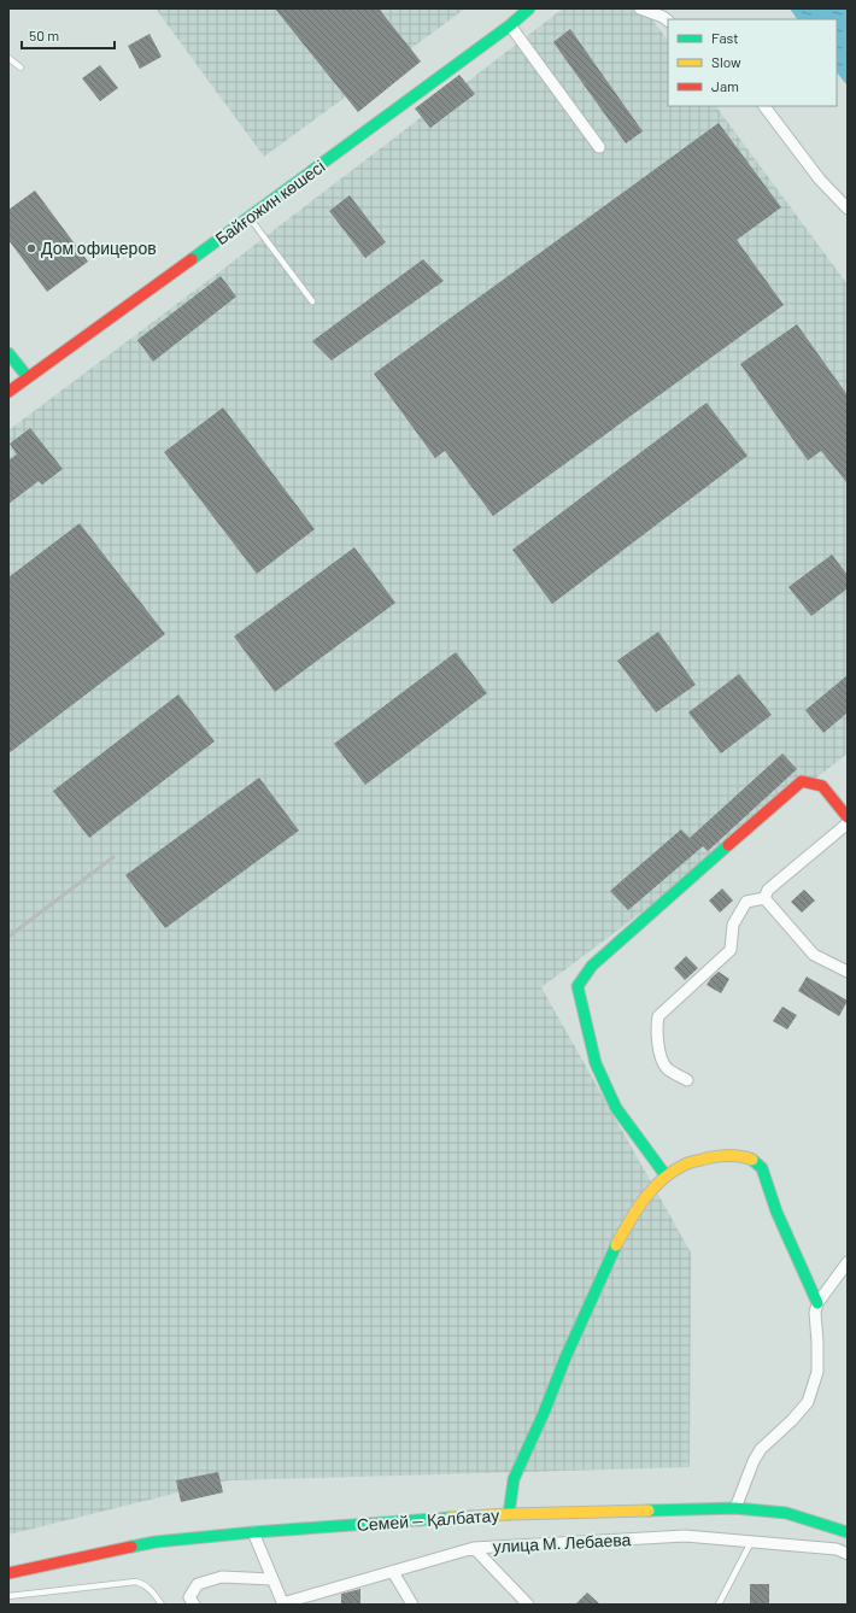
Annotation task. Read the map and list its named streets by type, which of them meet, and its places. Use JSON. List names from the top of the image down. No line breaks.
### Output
{"streets":{"main road":["Байғожин көшесі","Семей — Қалбатау"],"street":["улица М. Лебаева"]},"places":["Дом офицеров"],"legend":["Fast","Slow","Jam"],"scale_bar":"50 m"}
